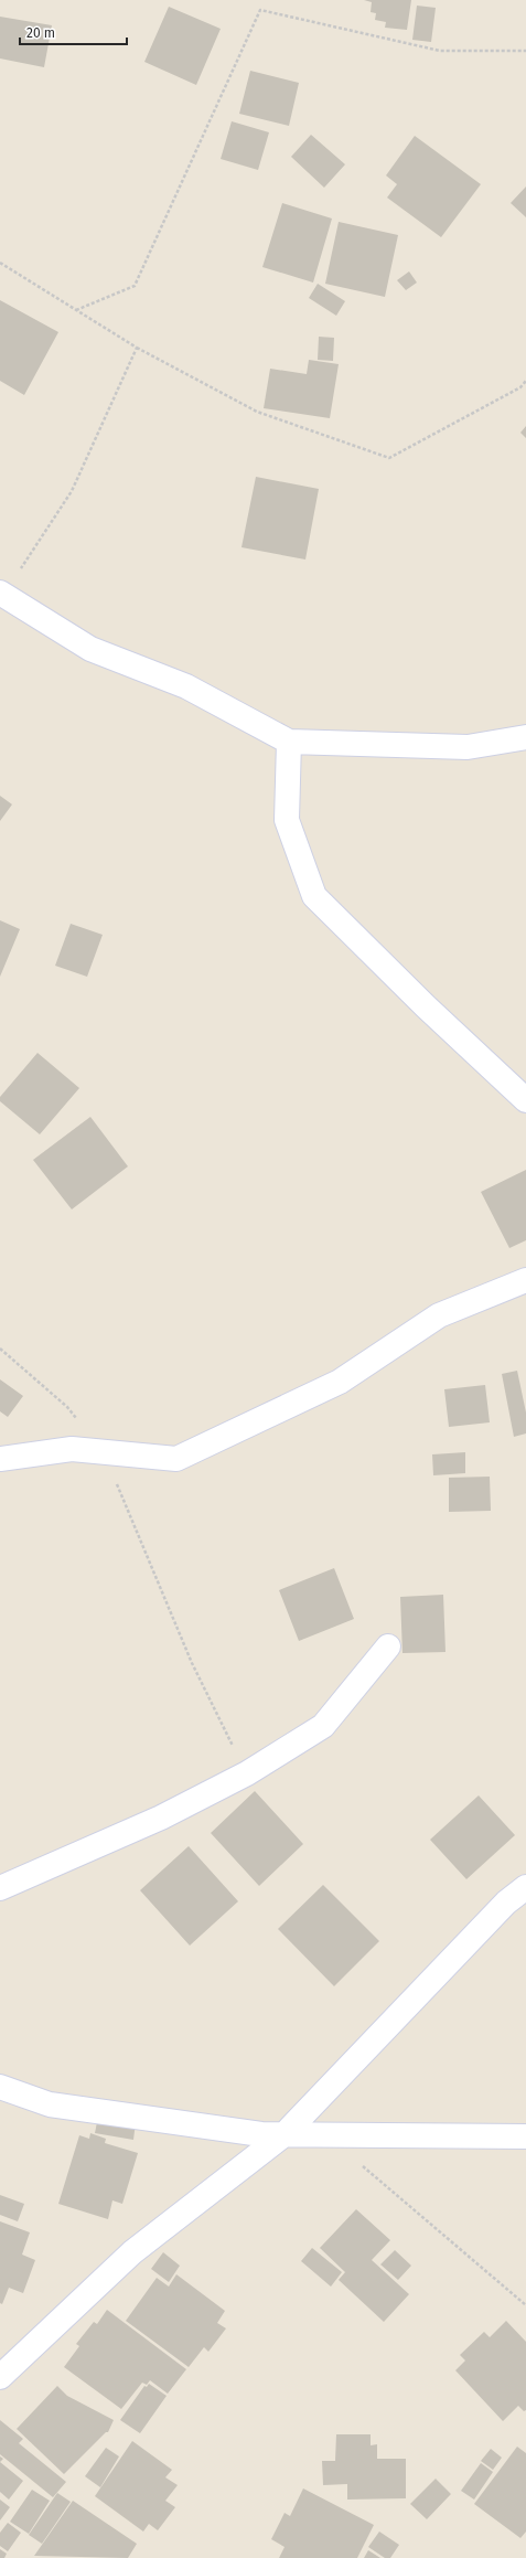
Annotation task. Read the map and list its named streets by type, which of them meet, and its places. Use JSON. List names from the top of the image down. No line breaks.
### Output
{"scale_bar":"20 m"}
